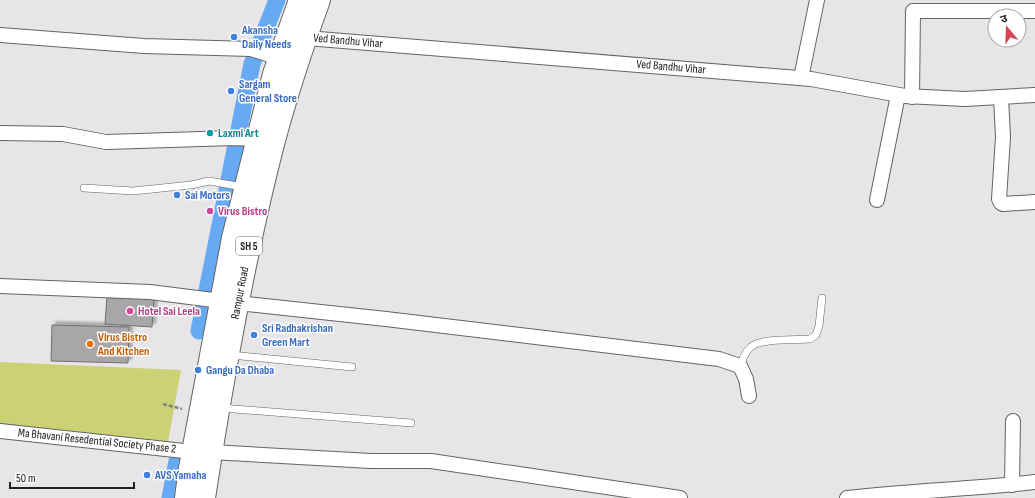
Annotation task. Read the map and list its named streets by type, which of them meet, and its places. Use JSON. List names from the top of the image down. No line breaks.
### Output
{"streets":{"main road":["SH 5","Rampur Road"],"street":["Ved Bandhu Vihar","Ma Bhavani Resedential Society Phase 2"]},"crossings":[["Ved Bandhu Vihar","Rampur Road"],["Rampur Road","Ma Bhavani Resedential Society Phase 2"]],"places":["Akansha Daily Needs","Sargam General Store","Laxmi Art","Sai Motors","Virus Bistro","Hotel Sai Leela","Sri Radhakrishan Green Mart","Virus Bistro And Kitchen","Gangu Da Dhaba","AVS Yamaha"],"scale_bar":"50 m","north":"top"}
